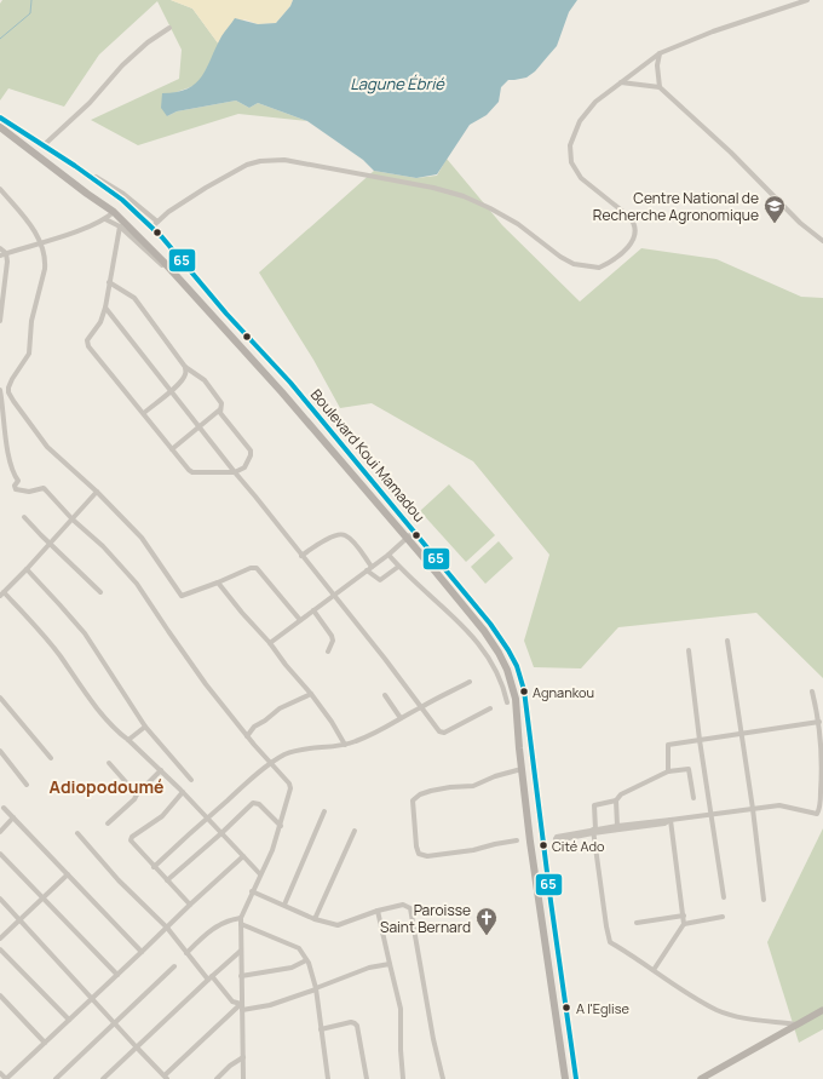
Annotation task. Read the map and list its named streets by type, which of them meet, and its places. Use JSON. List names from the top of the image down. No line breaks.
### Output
{"streets":{"main road":["Boulevard Koui Mamadou"]},"districts":["Adiopodoumé"],"water":["Lagune Ébrié"],"places":{"school or university":["Centre National de Recherche Agronomique"],"other":["Agnankou","Cité Ado","A l'Eglise"],"church":["Paroisse Saint Bernard"]},"lines":["transit line 65"]}
